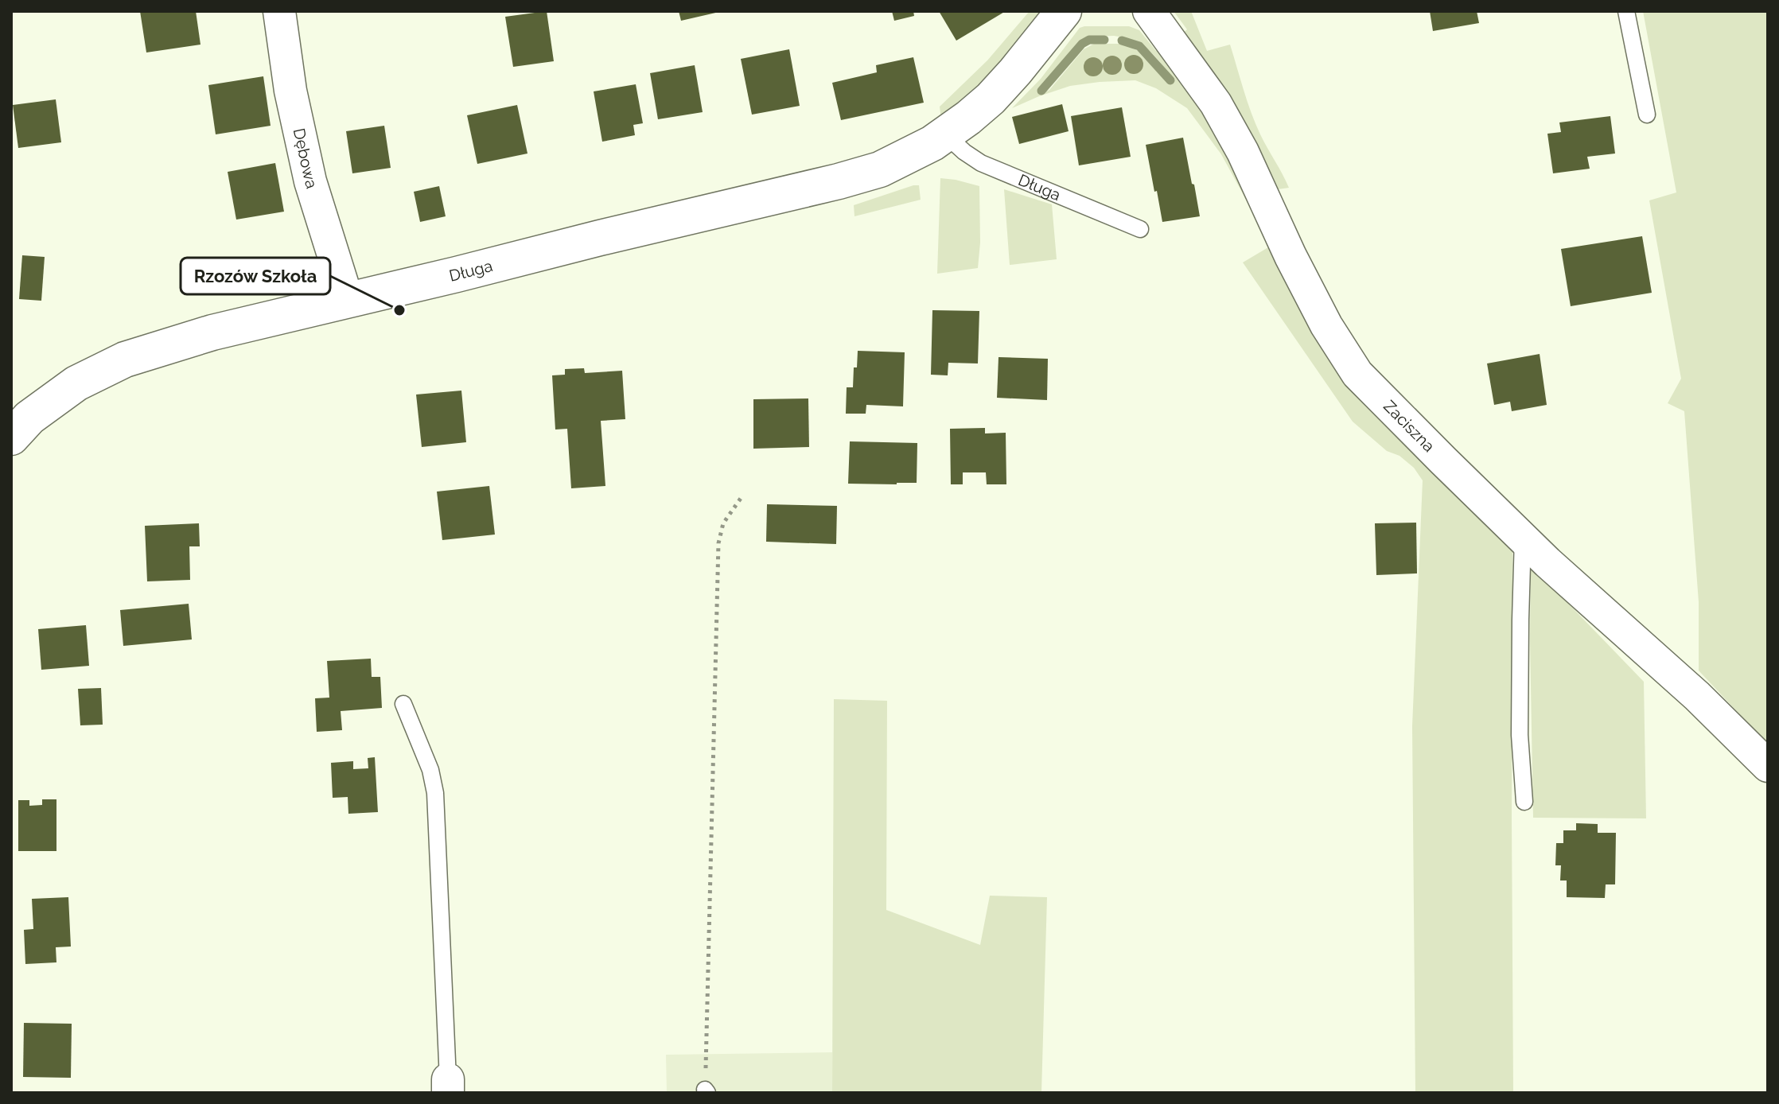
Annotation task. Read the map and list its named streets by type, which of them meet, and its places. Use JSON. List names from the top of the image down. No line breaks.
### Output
{"streets":{"street":["Dębowa","Długa","Zaciszna"]},"crossings":[["Dębowa","Długa"]],"places":["Rzozów Szkoła"]}
